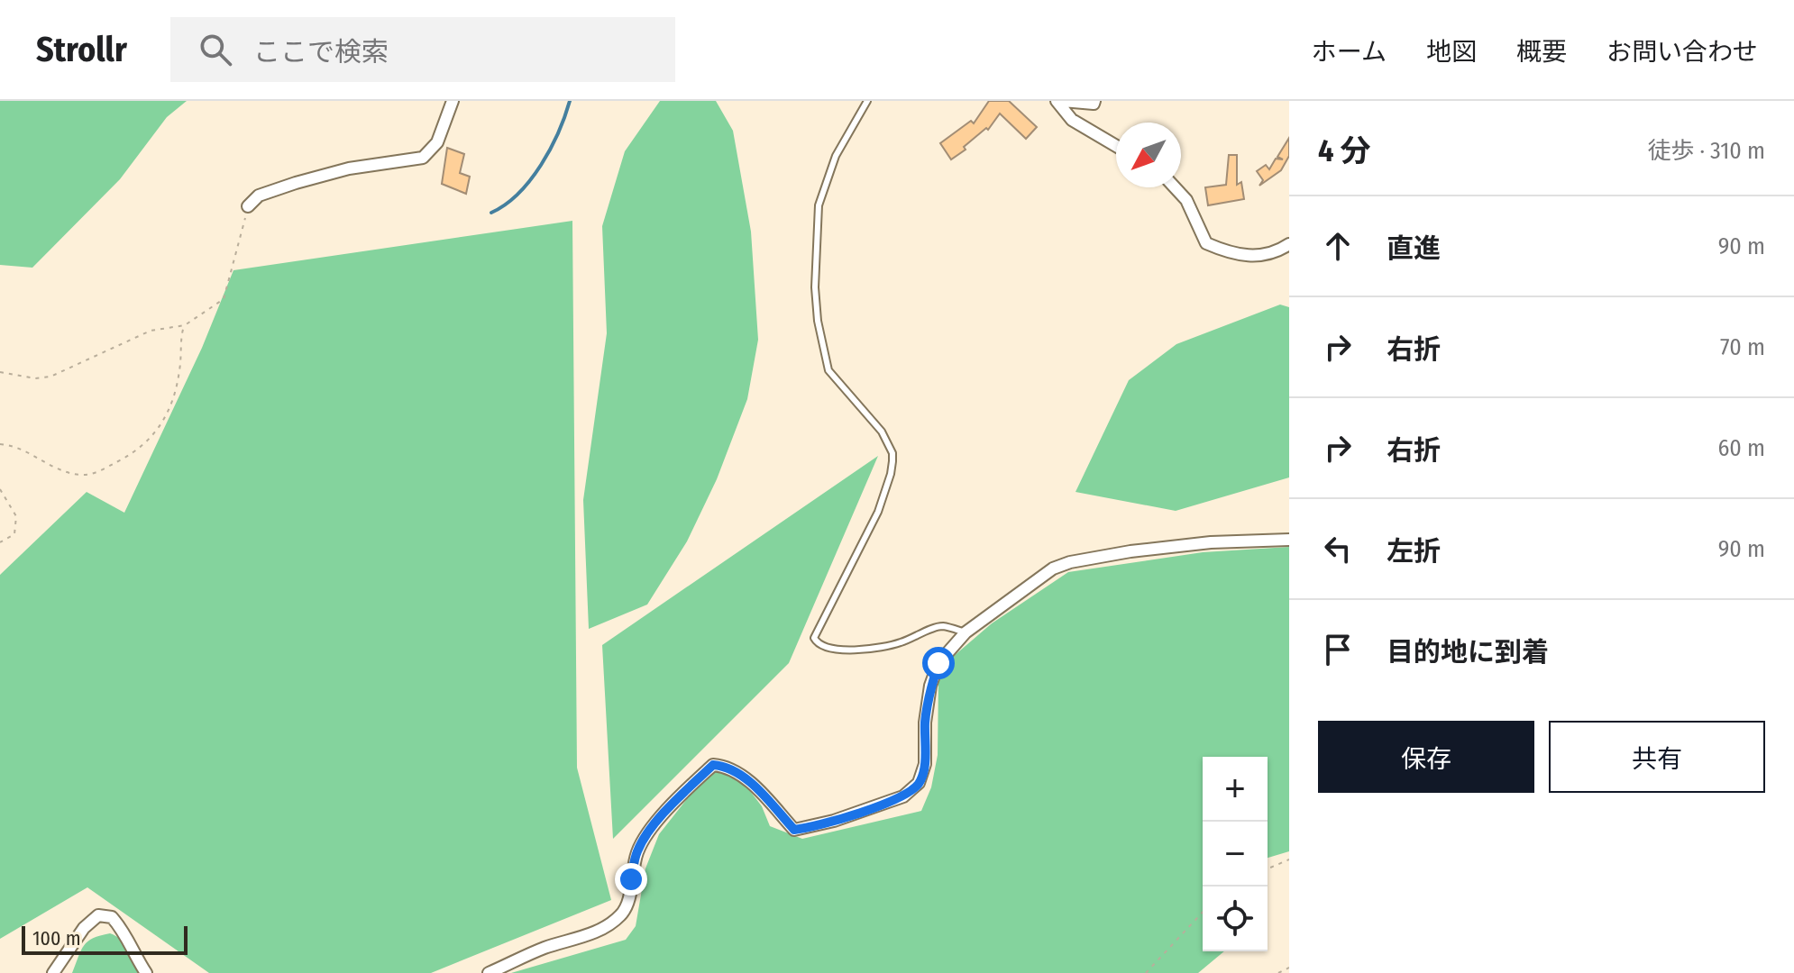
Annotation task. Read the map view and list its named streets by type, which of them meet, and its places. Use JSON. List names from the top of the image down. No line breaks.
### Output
{"scale_bar":"100 m","north":"bottom left","page":{"header":"Strollr","search":"ここで検索","nav":["ホーム","地図","概要","お問い合わせ"],"heading":["4 分","徒歩 · 310 m"],"list":[["直進","90 m"],["右折","70 m"],["右折","60 m"],["左折","90 m"],"目的地に到着"],"buttons":["保存","共有"],"map_buttons":["+","−"],"scale":"100 m"}}
